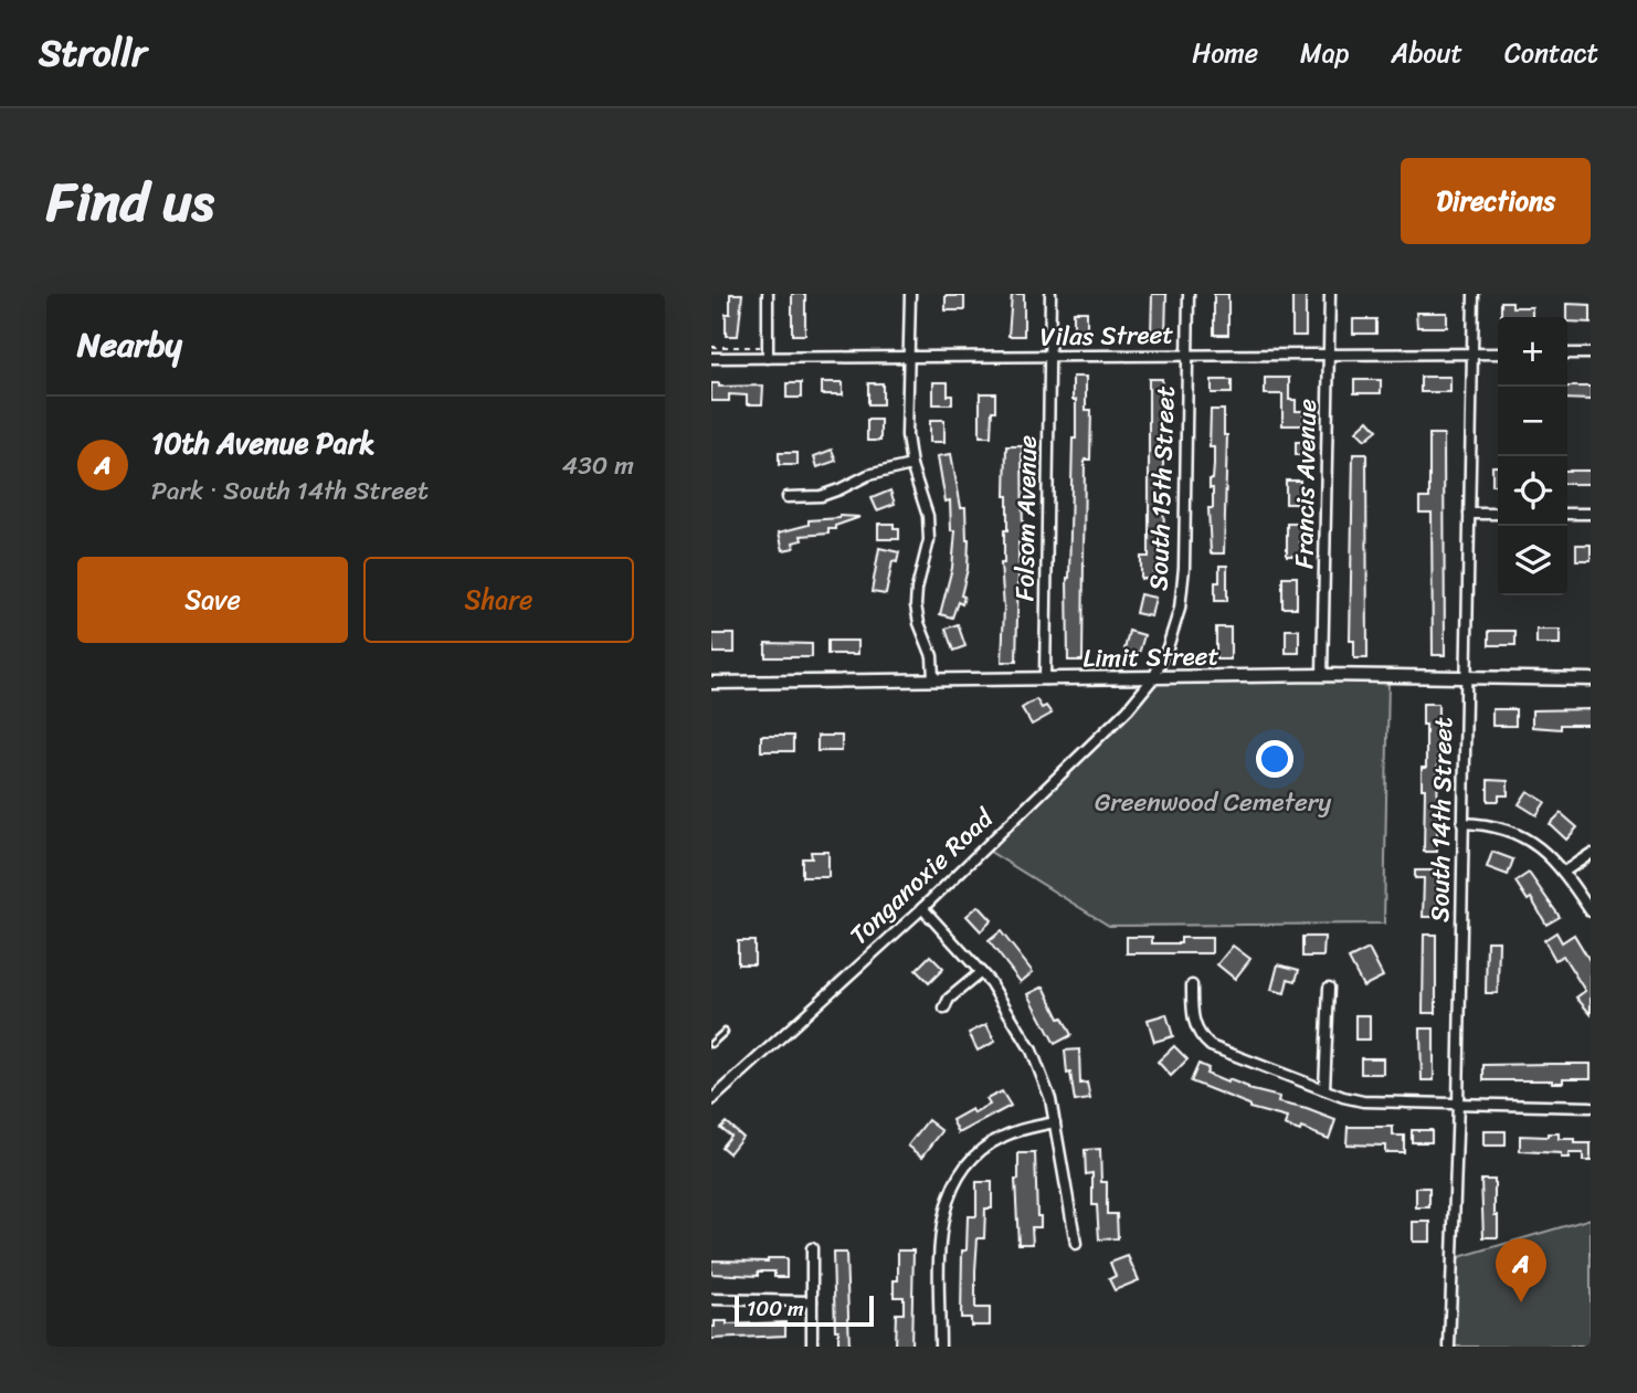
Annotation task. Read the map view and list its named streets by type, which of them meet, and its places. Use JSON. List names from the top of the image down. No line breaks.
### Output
{"streets":{"street":["Vilas Street","Francis Avenue","South 15th Street","Folsom Avenue","Limit Street","South 14th Street","Tonganoxie Road"]},"crossings":[["Vilas Street","Francis Avenue"],["Vilas Street","South 15th Street"],["Vilas Street","Folsom Avenue"],["Vilas Street","South 14th Street"],["Francis Avenue","Limit Street"],["South 15th Street","Limit Street"],["South 15th Street","Tonganoxie Road"],["Folsom Avenue","Limit Street"],["Limit Street","South 14th Street"],["Limit Street","Tonganoxie Road"]],"parks":["Greenwood Cemetery"],"scale_bar":"100 m","page":{"header":"Strollr","nav":["Home","Map","About","Contact"],"title":"Find us","buttons":["Directions",["Save","Share"]],"heading":"Nearby","map_buttons":["+","−"],"list":[{"mark":"A","name":"10th Avenue Park","note":"Park · South 14th Street","value":"430 m"}],"pins":"A","scale":"100 m"}}
